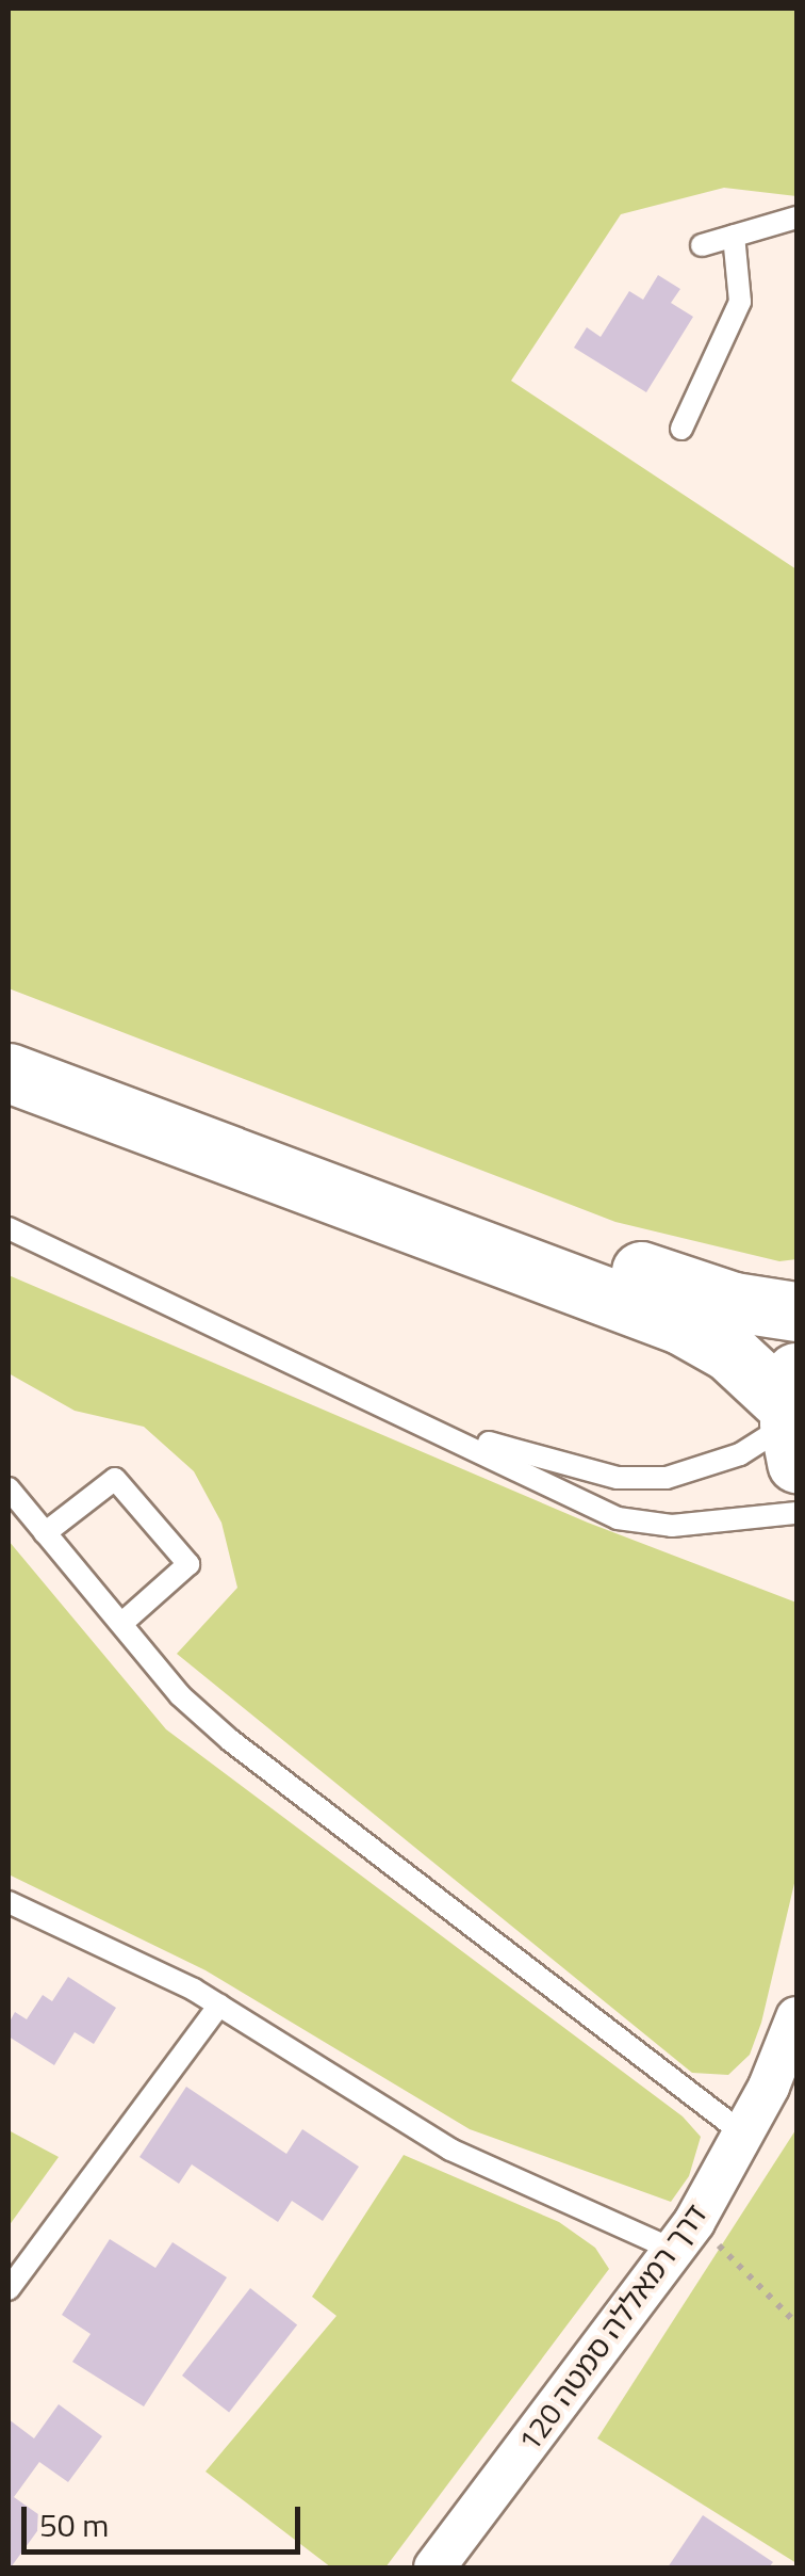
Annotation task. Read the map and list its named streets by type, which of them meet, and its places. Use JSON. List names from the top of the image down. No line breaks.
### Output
{"streets":{"street":["דרך רמאללה סמטה 120"]},"scale_bar":"50 m"}
